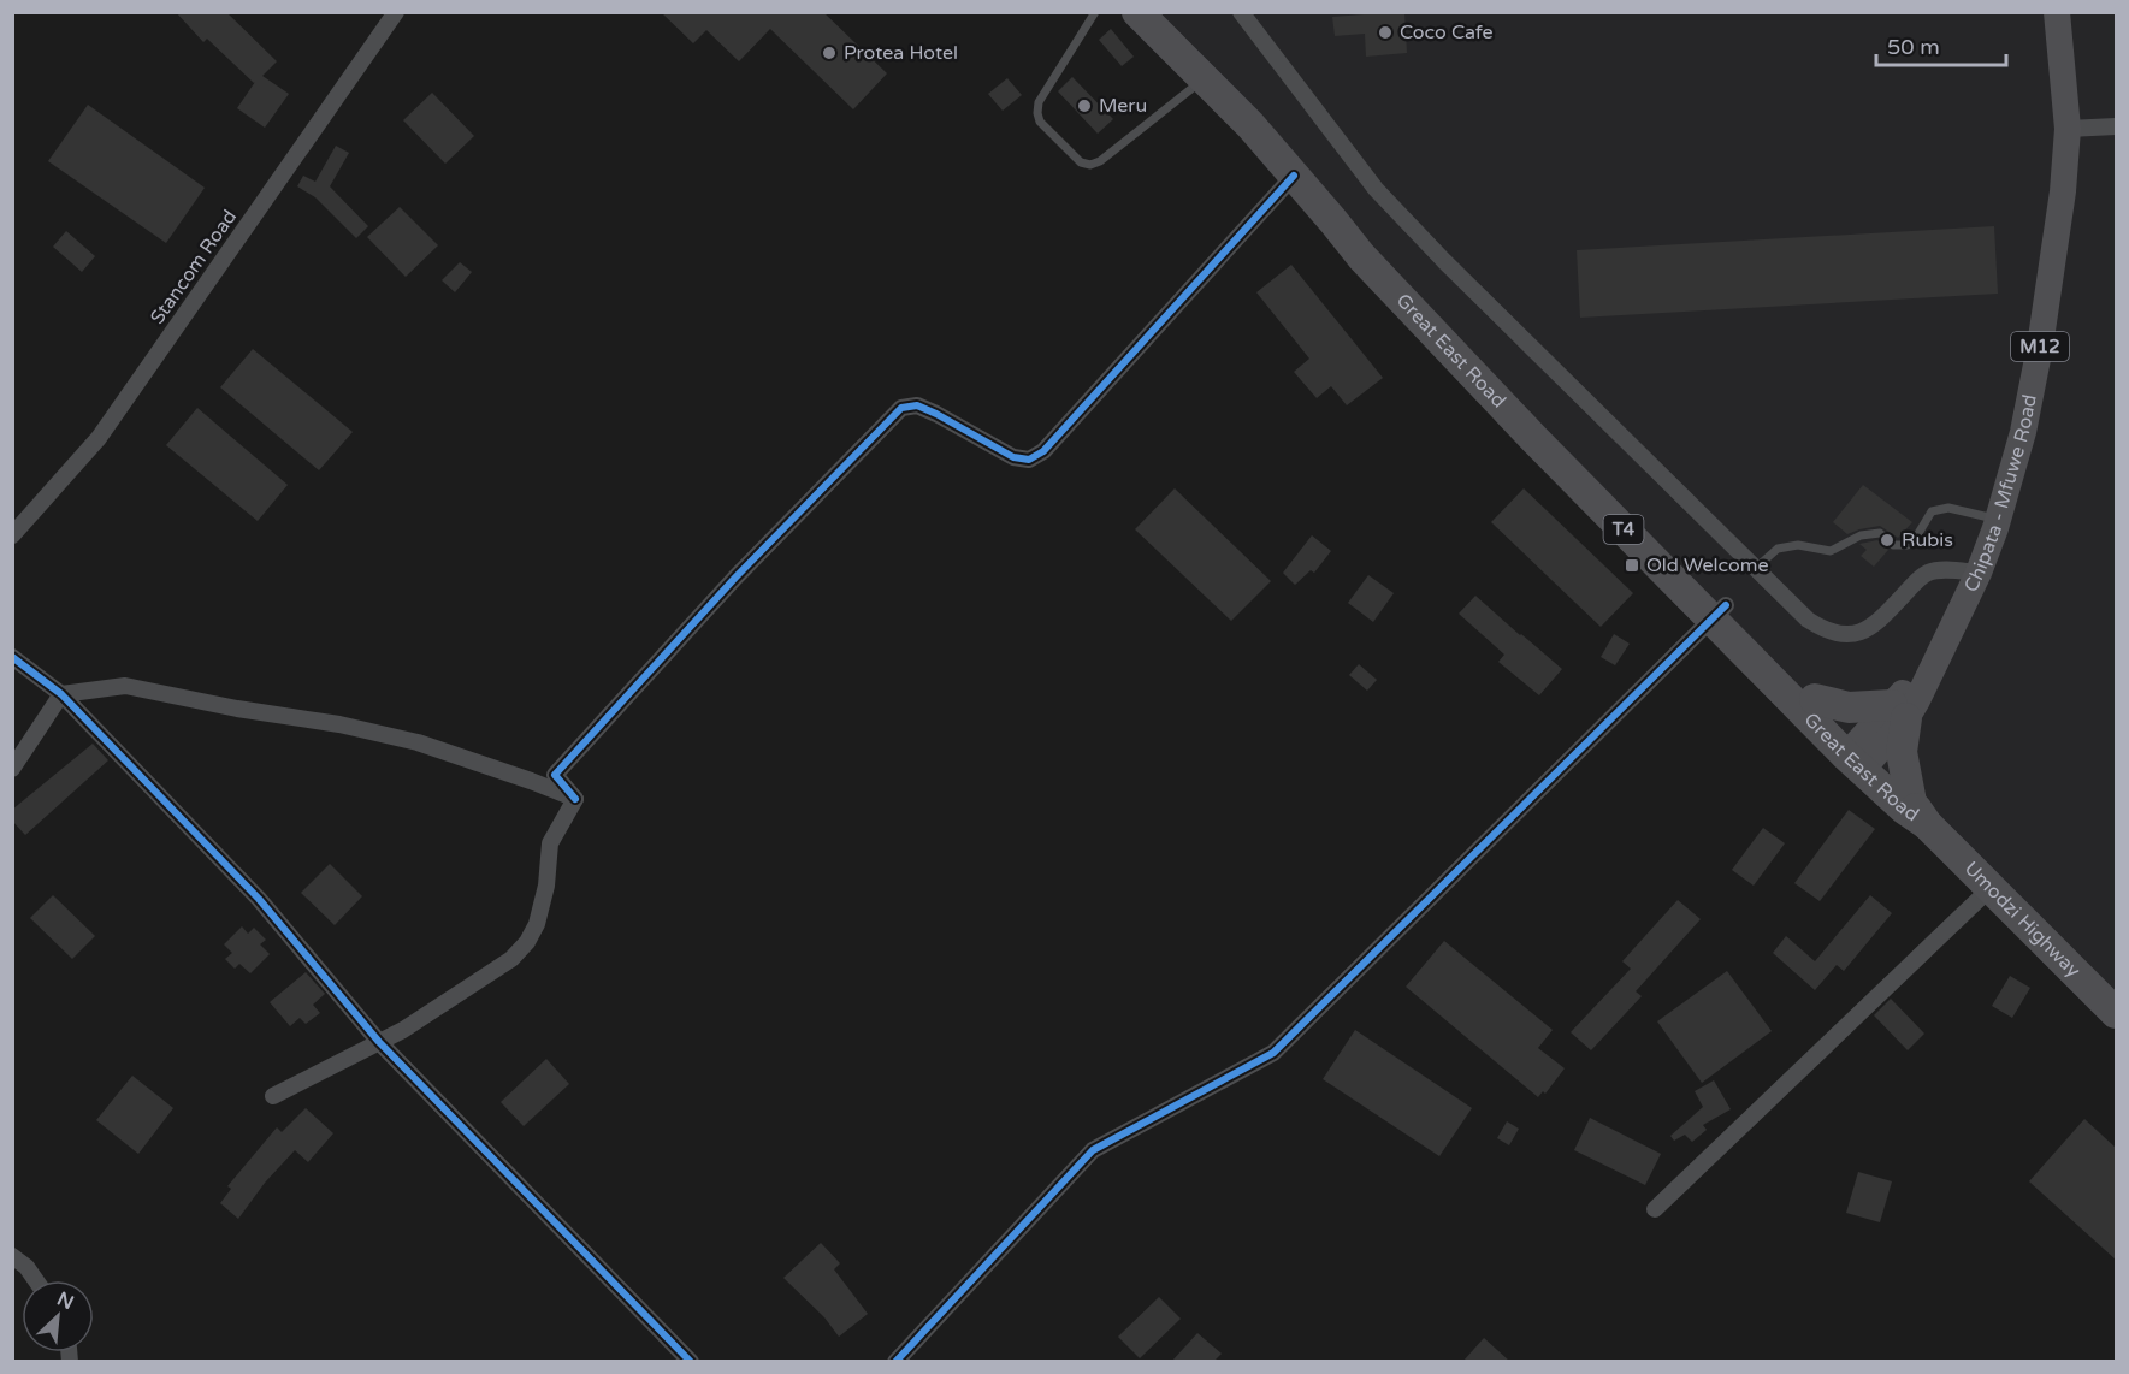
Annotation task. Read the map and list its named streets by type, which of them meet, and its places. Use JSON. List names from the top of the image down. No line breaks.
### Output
{"streets":{"highway":["Great East Road","T4","Umodzi Highway"],"main road":["M12","Chipata - Mfuwe Road"],"street":["Stancom Road"]},"crossings":[["M12","Great East Road"],["M12","Chipata - Mfuwe Road"],["Great East Road","Umodzi Highway"]],"places":{"other":["Coco Cafe","Protea Hotel","Meru","Rubis"],"transit":["Old Welcome"]},"scale_bar":"50 m","north":"top right"}
